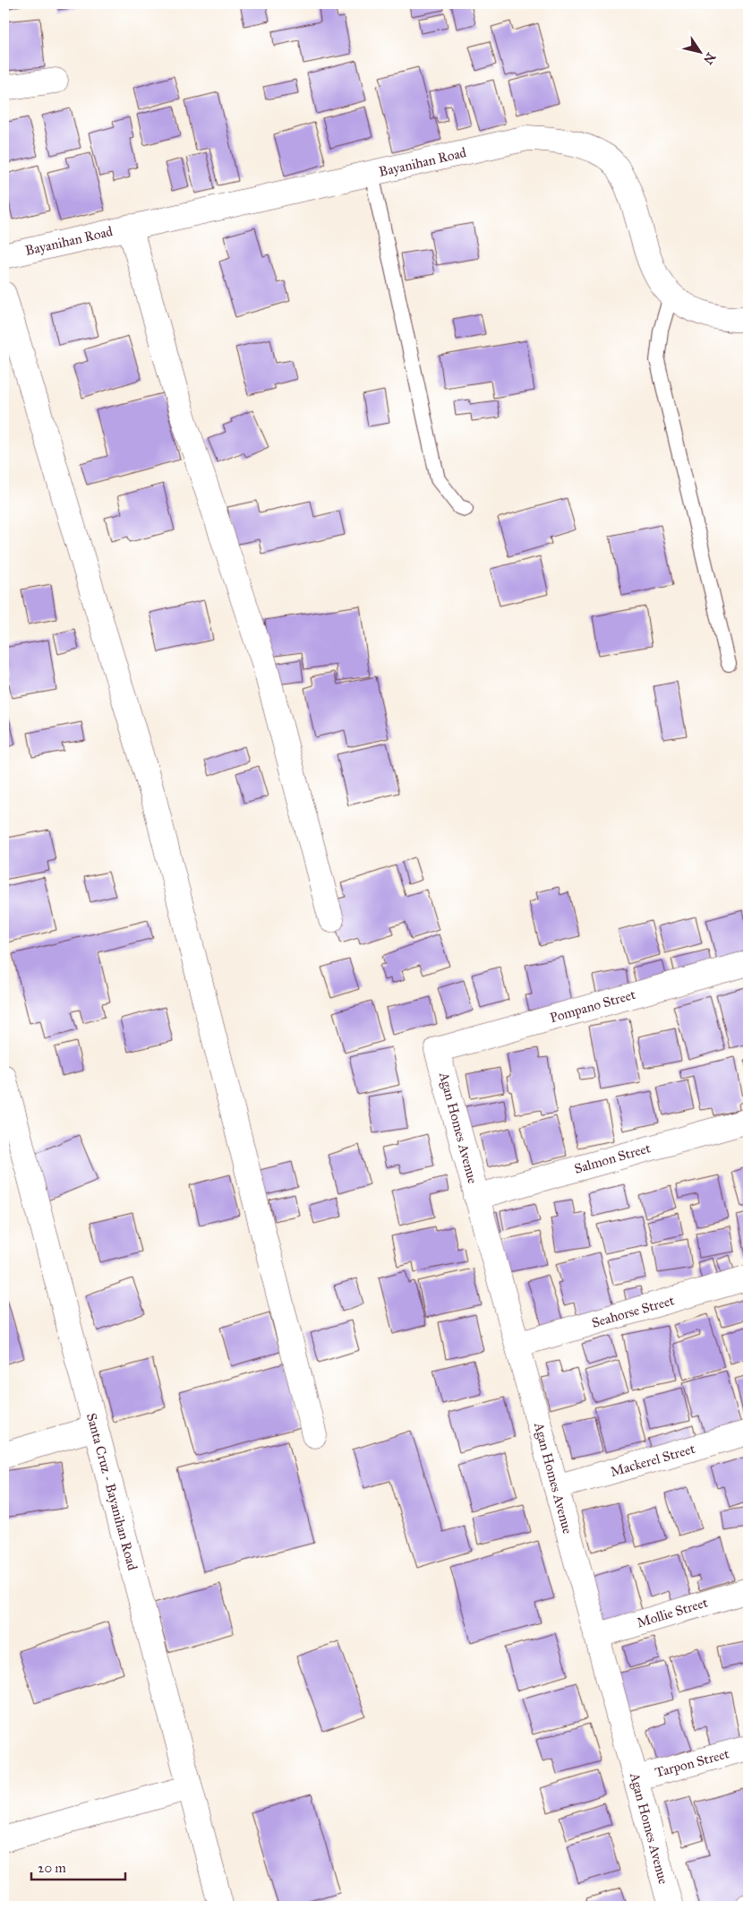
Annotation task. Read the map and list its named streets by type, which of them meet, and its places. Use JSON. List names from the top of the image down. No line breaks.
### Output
{"streets":{"street":["Bayanihan Road","Pompano Street","Agan Homes Avenue","Salmon Street","Seahorse Street","Mackerel Street","Santa Cruz - Bayanihan Road","Mollie Street","Tarpon Street"]},"crossings":[["Pompano Street","Agan Homes Avenue"],["Agan Homes Avenue","Salmon Street"],["Agan Homes Avenue","Seahorse Street"],["Agan Homes Avenue","Mackerel Street"],["Agan Homes Avenue","Mollie Street"],["Agan Homes Avenue","Tarpon Street"]],"scale_bar":"20 m","north":"bottom right"}
